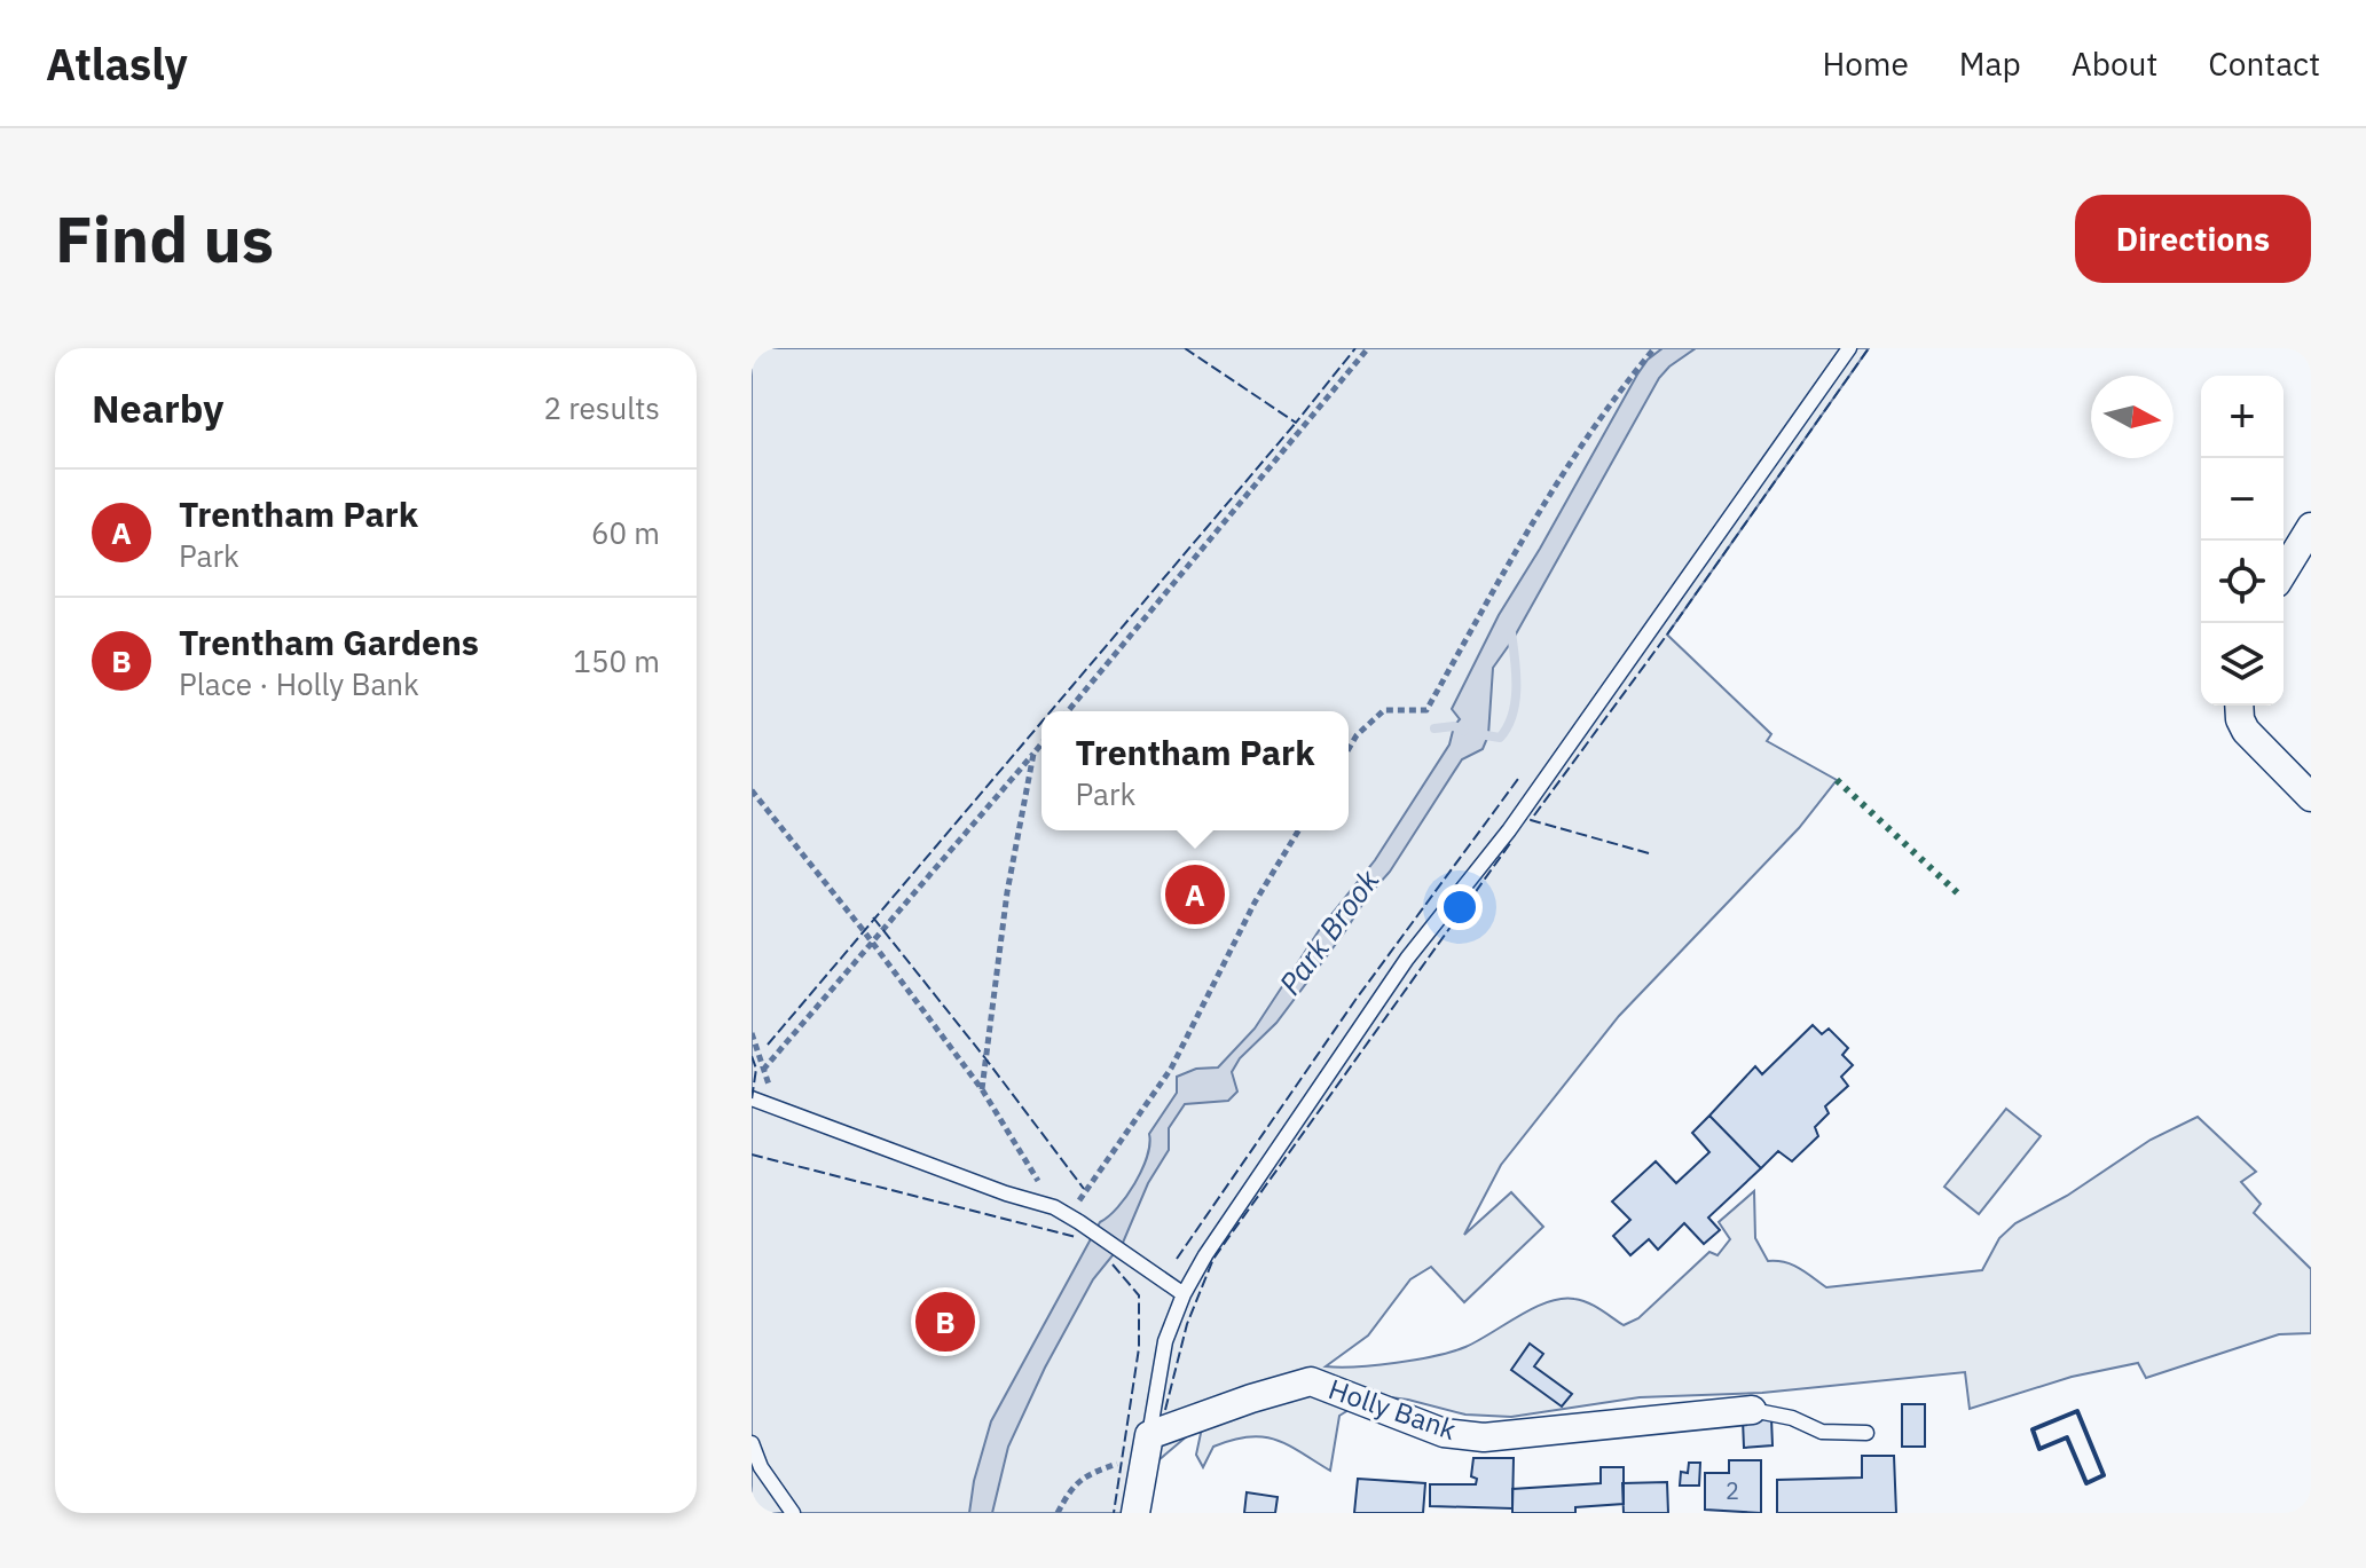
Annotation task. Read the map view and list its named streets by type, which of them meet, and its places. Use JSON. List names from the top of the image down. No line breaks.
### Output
{"streets":{"street":["Holly Bank"]},"water":["Park Brook"],"house_numbers":["2"],"north":"right","page":{"header":"Atlasly","nav":["Home","Map","About","Contact"],"buttons":"Directions","title":"Find us","heading":["Nearby","2 results"],"map_buttons":["+","−"],"list":[{"mark":"A","name":"Trentham Park","note":"Park","value":"60 m"},{"mark":"B","name":"Trentham Gardens","note":"Place · Holly Bank","value":"150 m"}],"popup":["Trentham Park","Park"],"pins":["A","B"]}}
